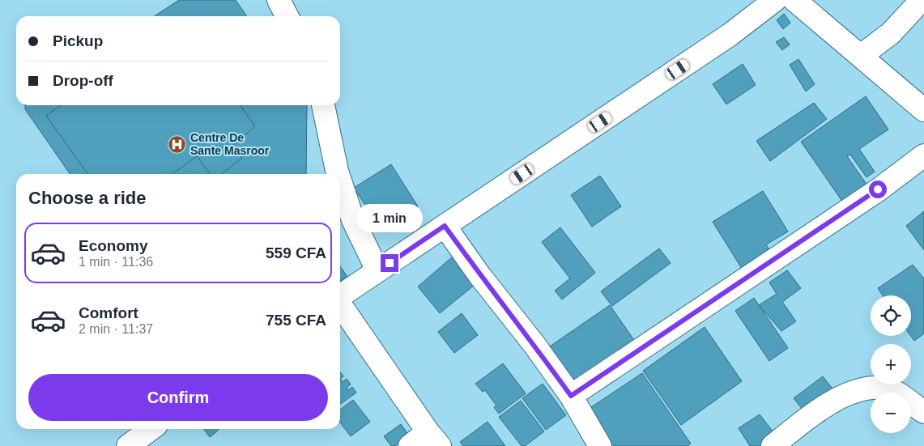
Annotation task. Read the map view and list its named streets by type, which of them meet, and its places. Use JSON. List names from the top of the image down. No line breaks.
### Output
{"places":{"hospital":["Centre De Sante Masroor"]},"page":{"banner":["Pickup","Drop-off"],"heading":"Choose a ride","bubble":"1 min","list":[{"name":"Economy","note":"1 min · 11:36","value":"559 CFA"},{"name":"Comfort","note":"2 min · 11:37","value":"755 CFA"}],"map_buttons":["+","−"],"buttons":"Confirm"}}
